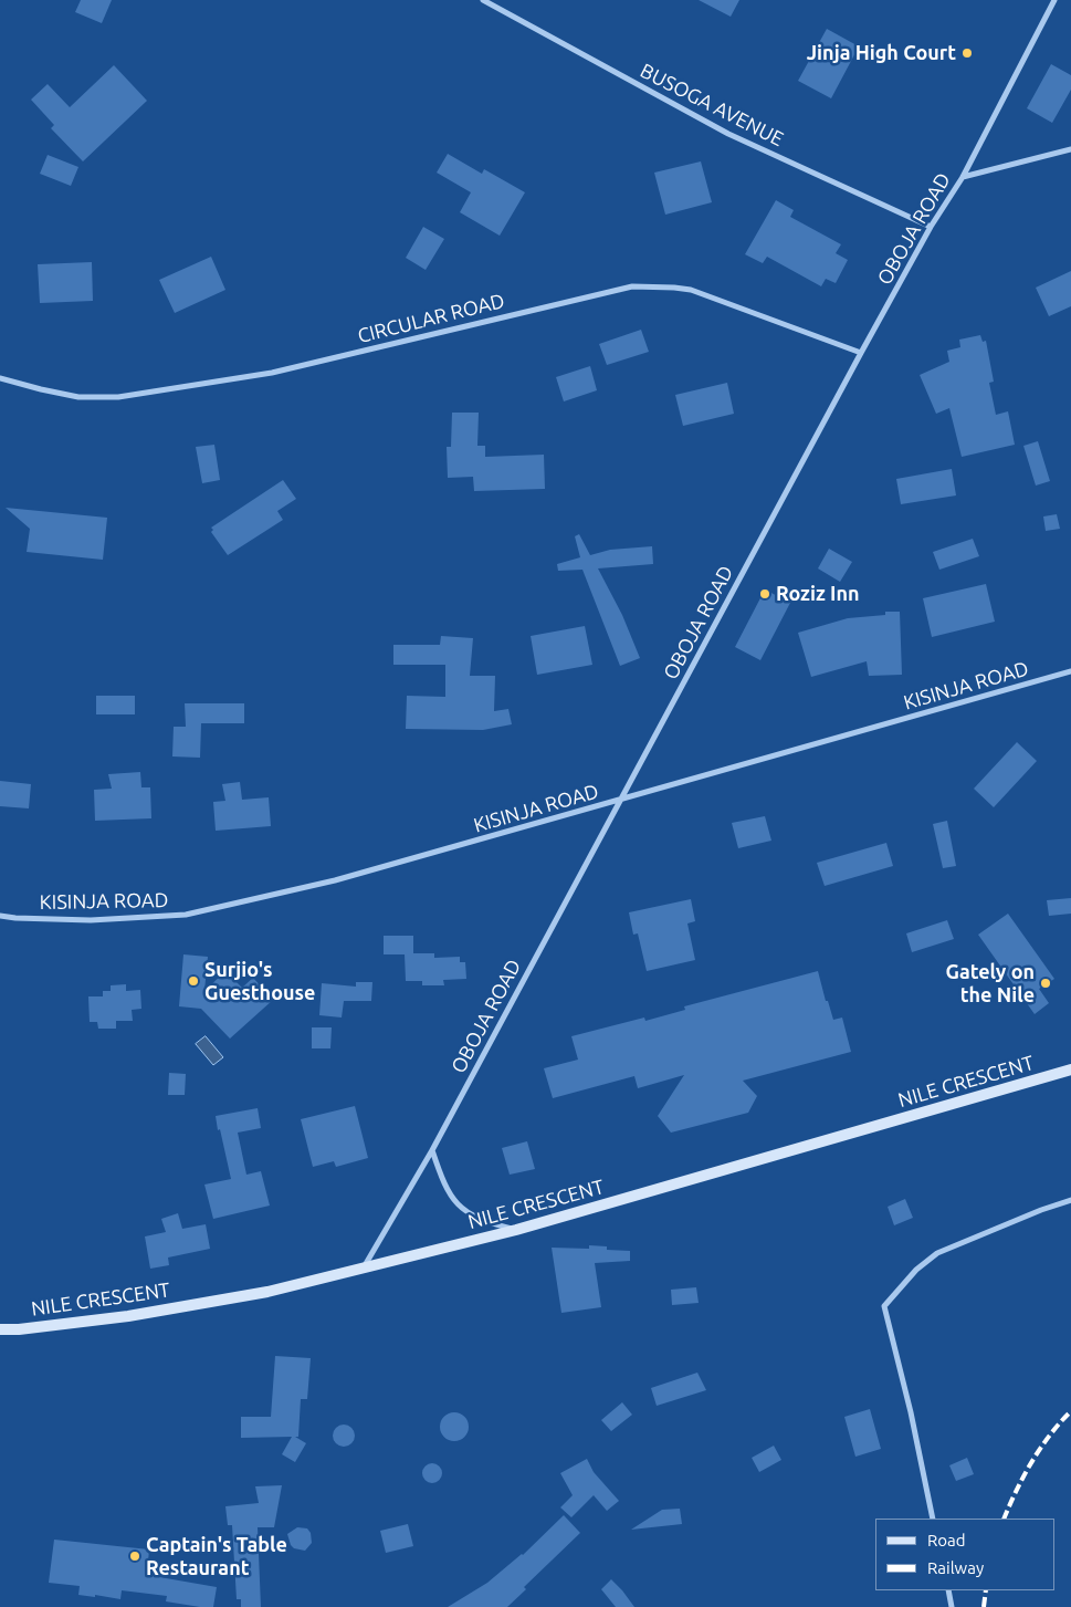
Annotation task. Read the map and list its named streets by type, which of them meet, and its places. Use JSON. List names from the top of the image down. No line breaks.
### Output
{"streets":{"street":["BUSOGA AVENUE","OBOJA ROAD","CIRCULAR ROAD","KISINJA ROAD","NILE CRESCENT"]},"crossings":[["BUSOGA AVENUE","OBOJA ROAD"],["OBOJA ROAD","CIRCULAR ROAD"],["OBOJA ROAD","KISINJA ROAD"],["OBOJA ROAD","NILE CRESCENT"]],"places":["Jinja High Court","Roziz Inn","Surjio's Guesthouse","Gately on the Nile","Captain's Table Restaurant"],"legend":["Road","Railway"]}
